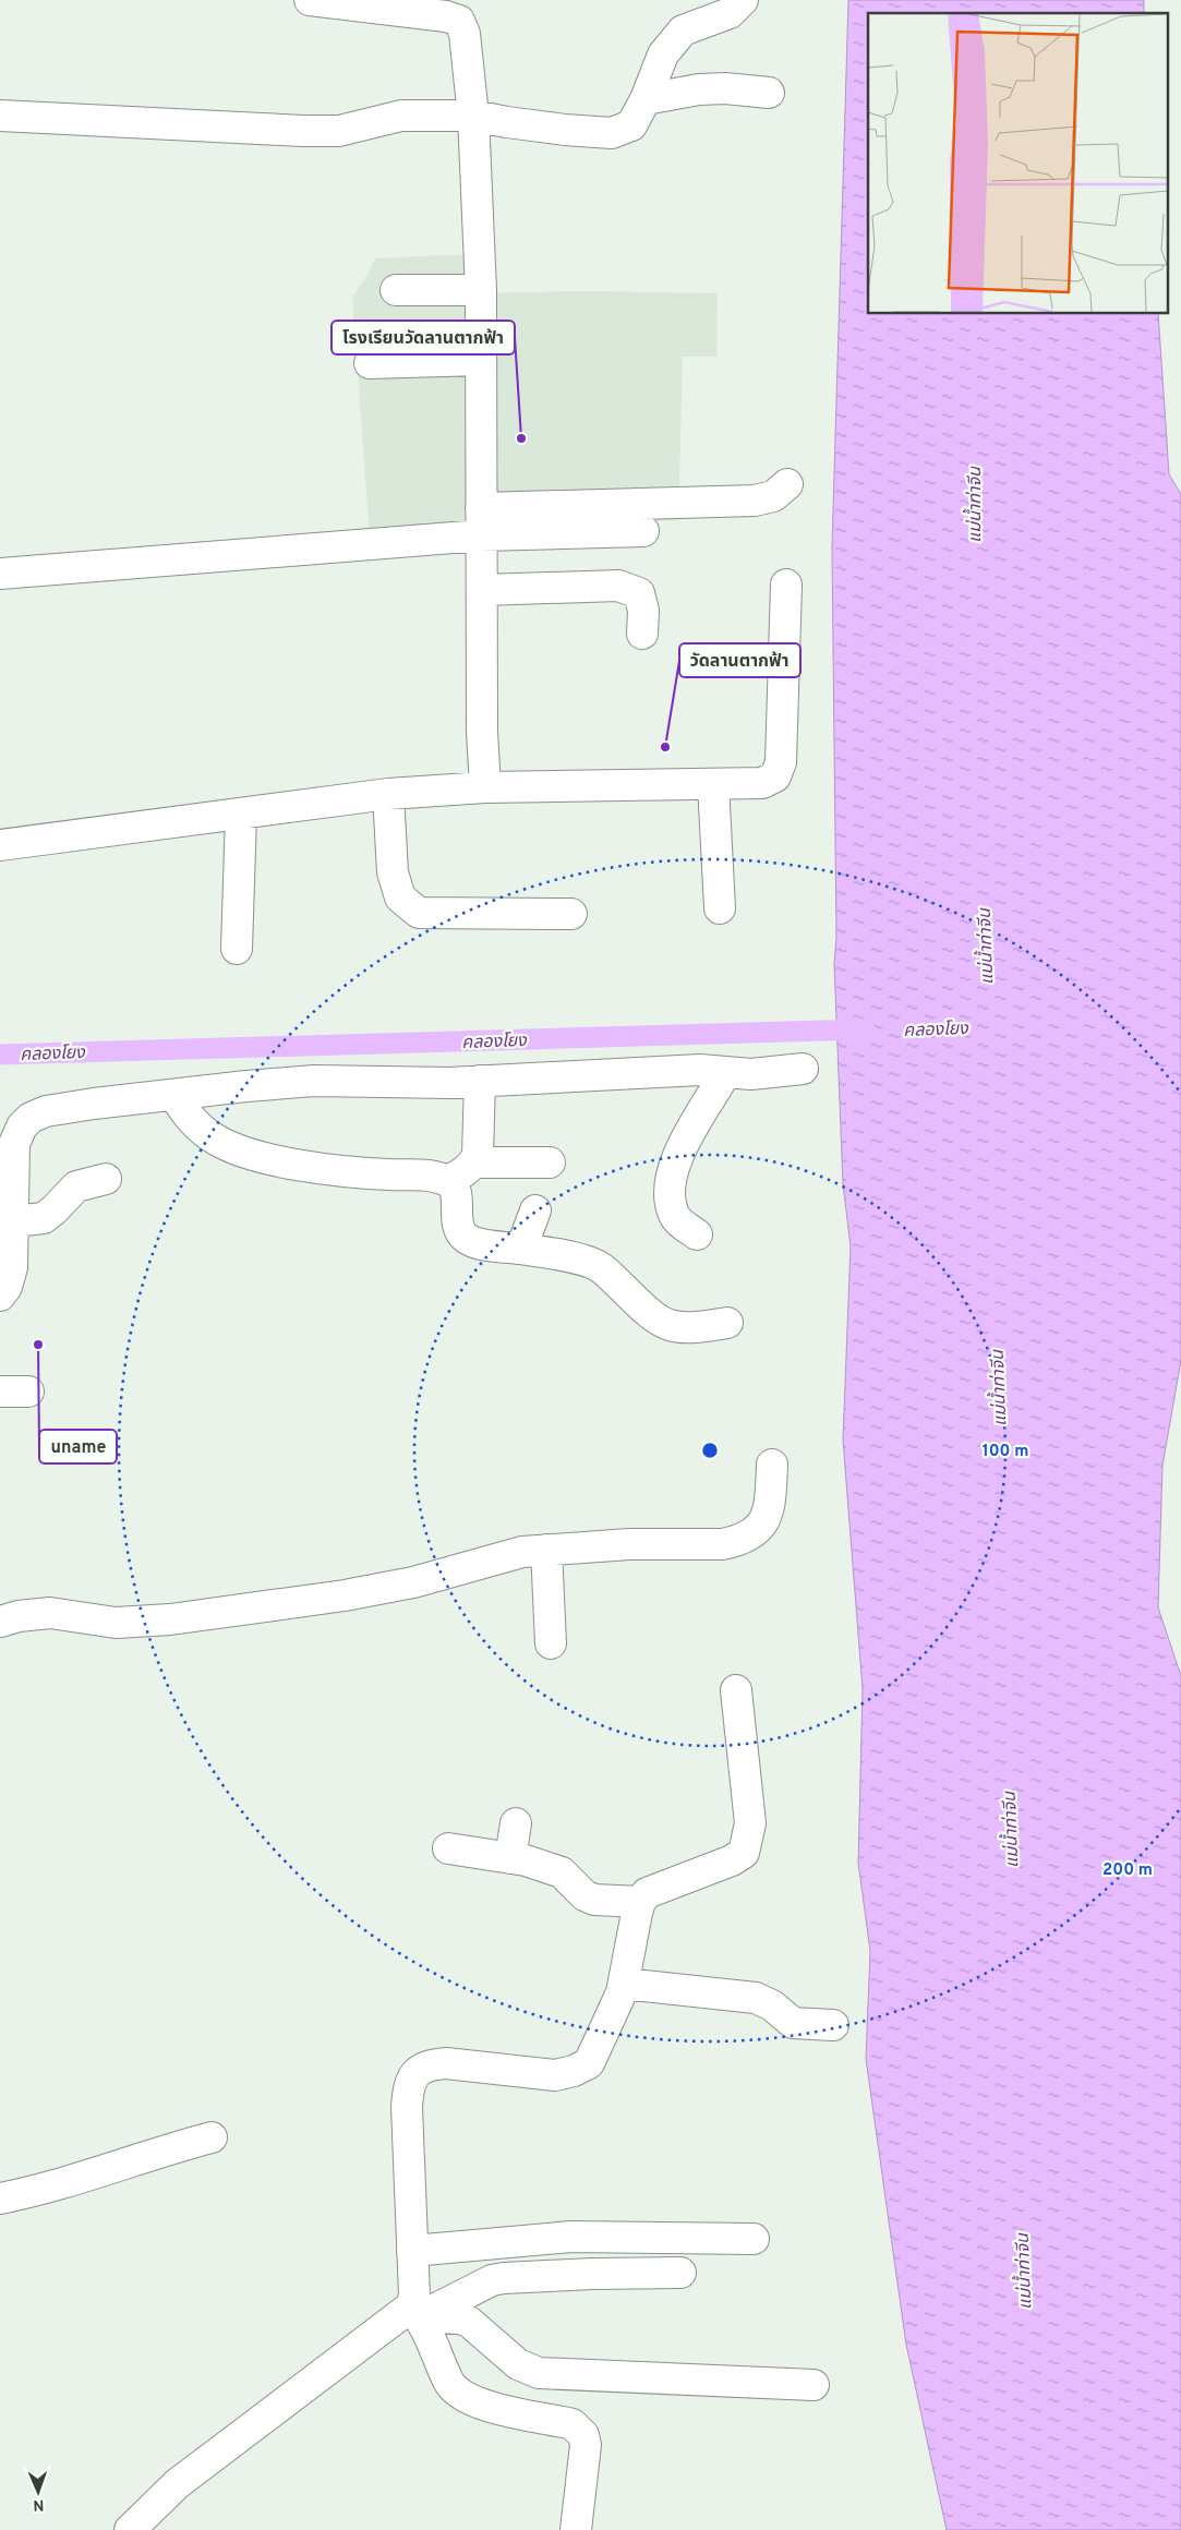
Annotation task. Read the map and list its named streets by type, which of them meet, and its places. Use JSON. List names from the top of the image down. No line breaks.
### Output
{"water":["แม่น้ำท่าจีน","คลองโยง"],"places":["โรงเรียนวัดลานตากฟ้า","วัดลานตากฟ้า","uname"],"north":"bottom","rings":["100 m","200 m"]}
